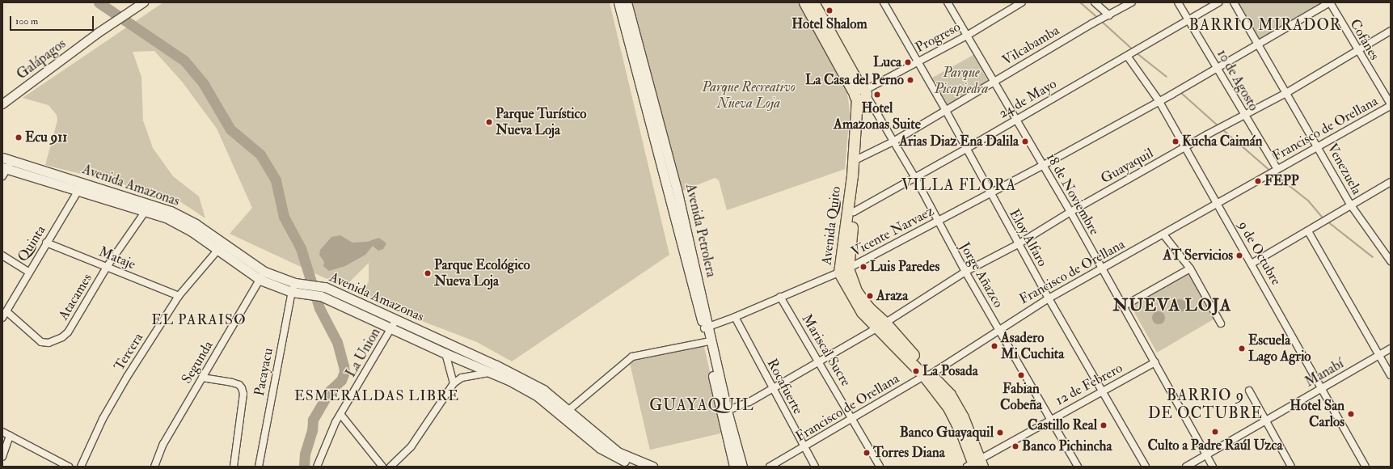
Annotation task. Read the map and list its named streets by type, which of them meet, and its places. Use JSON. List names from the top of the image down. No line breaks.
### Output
{"streets":{"highway":["Avenida Quito"],"main road":["Avenida Amazonas","Avenida Petrolera"],"street":["Progreso","Cofanes","Vilcabamba","Galápagos","10 de Agosto","24 de Mayo","Francisco de Orellana","Guayaquil","Venezuela","18 de Noviembre","Vicente Narvaez","Eloy Alfaro","Quinta","9 de Octubre","Mataje","Jorge Añazco","Atacames","Mariscal Sucre","Tercera","La Union","Segunda","Pacayacu","Manabí","12 de Febrero","Rocafuerte"]},"crossings":[["Progreso","18 de Noviembre"],["Progreso","Avenida Quito"],["Progreso","Eloy Alfaro"],["Progreso","Jorge Añazco"],["Cofanes","Francisco de Orellana"],["Cofanes","Guayaquil"],["Vilcabamba","18 de Noviembre"],["Vilcabamba","Avenida Quito"],["Vilcabamba","Eloy Alfaro"],["Vilcabamba","Jorge Añazco"],["10 de Agosto","24 de Mayo"],["10 de Agosto","Francisco de Orellana"],["10 de Agosto","Guayaquil"],["10 de Agosto","Vicente Narvaez"],["24 de Mayo","18 de Noviembre"],["24 de Mayo","Avenida Quito"],["24 de Mayo","Eloy Alfaro"],["24 de Mayo","9 de Octubre"],["24 de Mayo","Jorge Añazco"],["Francisco de Orellana","Venezuela"],["Francisco de Orellana","18 de Noviembre"],["Francisco de Orellana","Avenida Quito"],["Francisco de Orellana","Eloy Alfaro"],["Francisco de Orellana","9 de Octubre"],["Francisco de Orellana","Jorge Añazco"],["Francisco de Orellana","Mariscal Sucre"],["Francisco de Orellana","Rocafuerte"],["Guayaquil","Venezuela"],["Guayaquil","18 de Noviembre"],["Guayaquil","Avenida Quito"],["Guayaquil","Avenida Petrolera"],["Guayaquil","Eloy Alfaro"],["Guayaquil","9 de Octubre"],["Guayaquil","Jorge Añazco"],["Guayaquil","Mariscal Sucre"],["Guayaquil","Rocafuerte"],["Avenida Amazonas","Quinta"],["Avenida Amazonas","Atacames"],["Avenida Amazonas","Tercera"],["Avenida Amazonas","La Union"],["Avenida Amazonas","Segunda"],["Avenida Amazonas","Pacayacu"],["18 de Noviembre","Vicente Narvaez"],["18 de Noviembre","Manabí"],["18 de Noviembre","12 de Febrero"],["Avenida Quito","Vicente Narvaez"],["Avenida Quito","Jorge Añazco"],["Avenida Quito","12 de Febrero"],["Avenida Petrolera","Vicente Narvaez"],["Vicente Narvaez","Eloy Alfaro"],["Vicente Narvaez","9 de Octubre"],["Vicente Narvaez","Jorge Añazco"],["Vicente Narvaez","Mariscal Sucre"],["Vicente Narvaez","Rocafuerte"],["Eloy Alfaro","12 de Febrero"],["Quinta","Mataje"],["Quinta","Atacames"],["9 de Octubre","Manabí"],["Mataje","Atacames"],["Mataje","Tercera"],["Jorge Añazco","12 de Febrero"]],"districts":["BARRIO MIRADOR","VILLA FLORA","NUEVA LOJA","EL PARAISO","ESMERALDAS LIBRE","BARRIO 9 DE OCTUBRE","GUAYAQUIL"],"parks":["Parque Picapiedra","Parque Recreativo Nueva Loja"],"places":["Hotel Shalom","Luca","La Casa del Perno","Hotel Amazonas Suite","Parque Turístico Nueva Loja","Ecu 911","Arias Diaz Ena Dalila","Kucha Caimán","FEPP","AT Servicios","Luis Paredes","Parque Ecológico Nueva Loja","Araza","Asadero Mi Cuchita","Escuela Lago Agrio","La Posada","Fabian Cobeña","Hotel San Carlos","Castillo Real","Culto a Padre Raúl Uzca","Banco Guayaquil","Banco Pichincha","Torres Diana"],"scale_bar":"100 m"}
